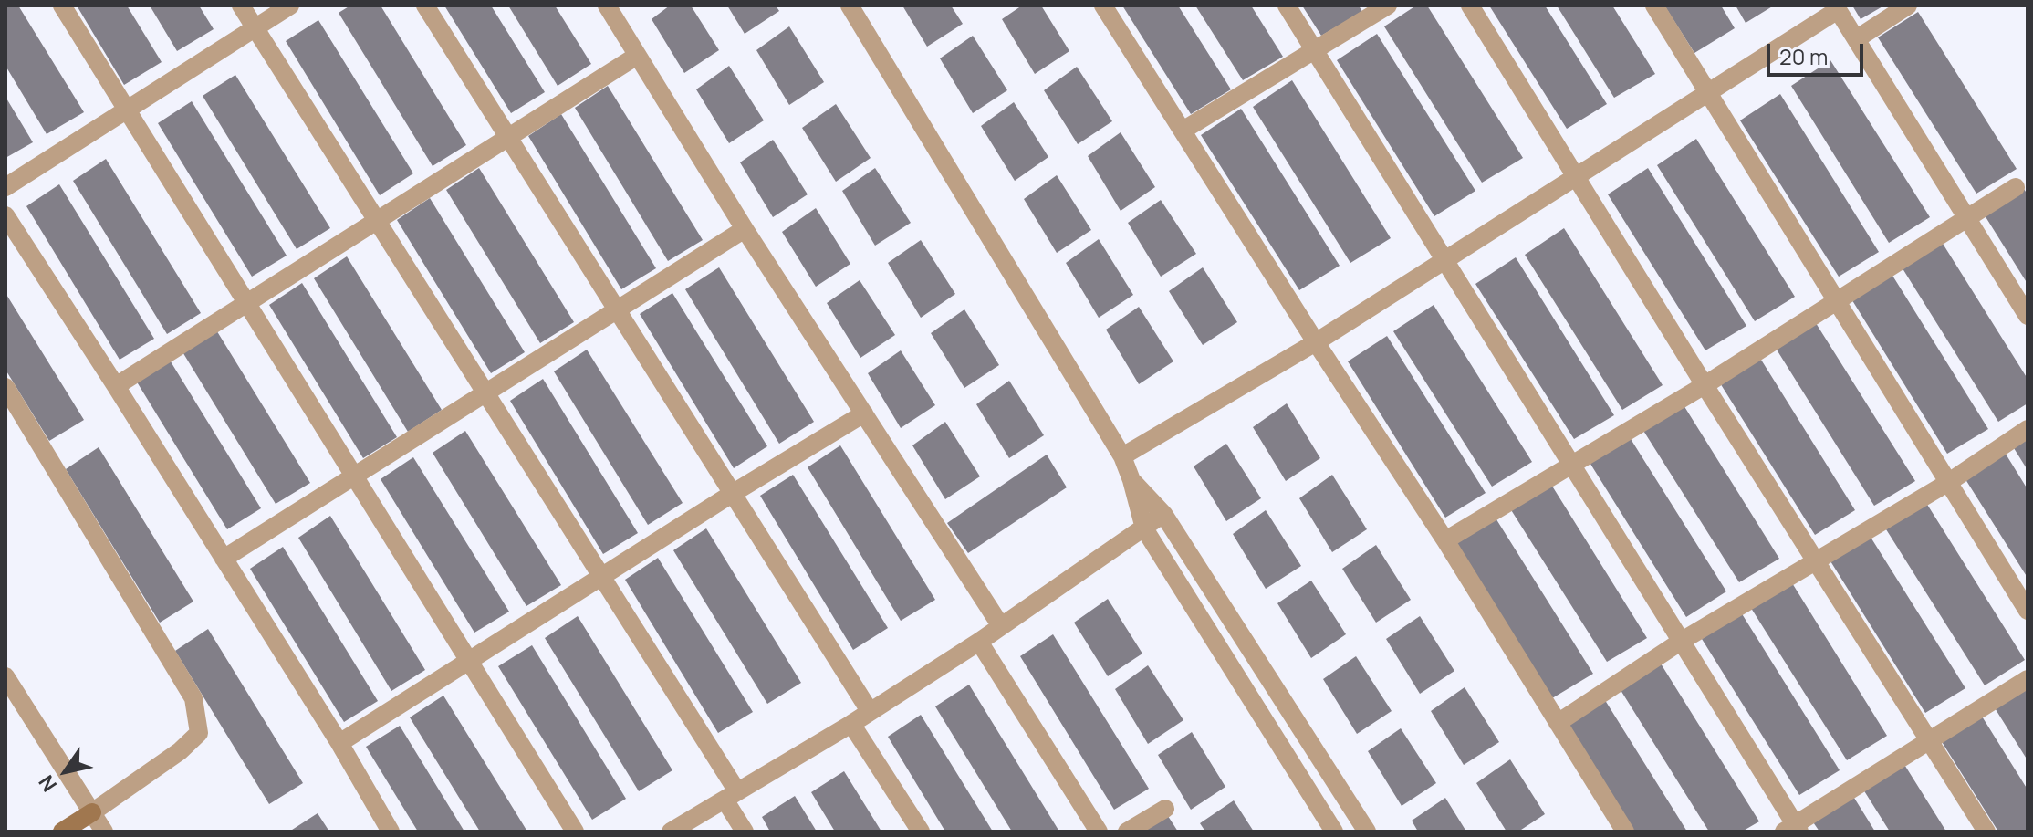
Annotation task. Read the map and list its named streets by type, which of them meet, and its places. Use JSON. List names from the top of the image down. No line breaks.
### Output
{"scale_bar":"20 m","north":"bottom left"}
